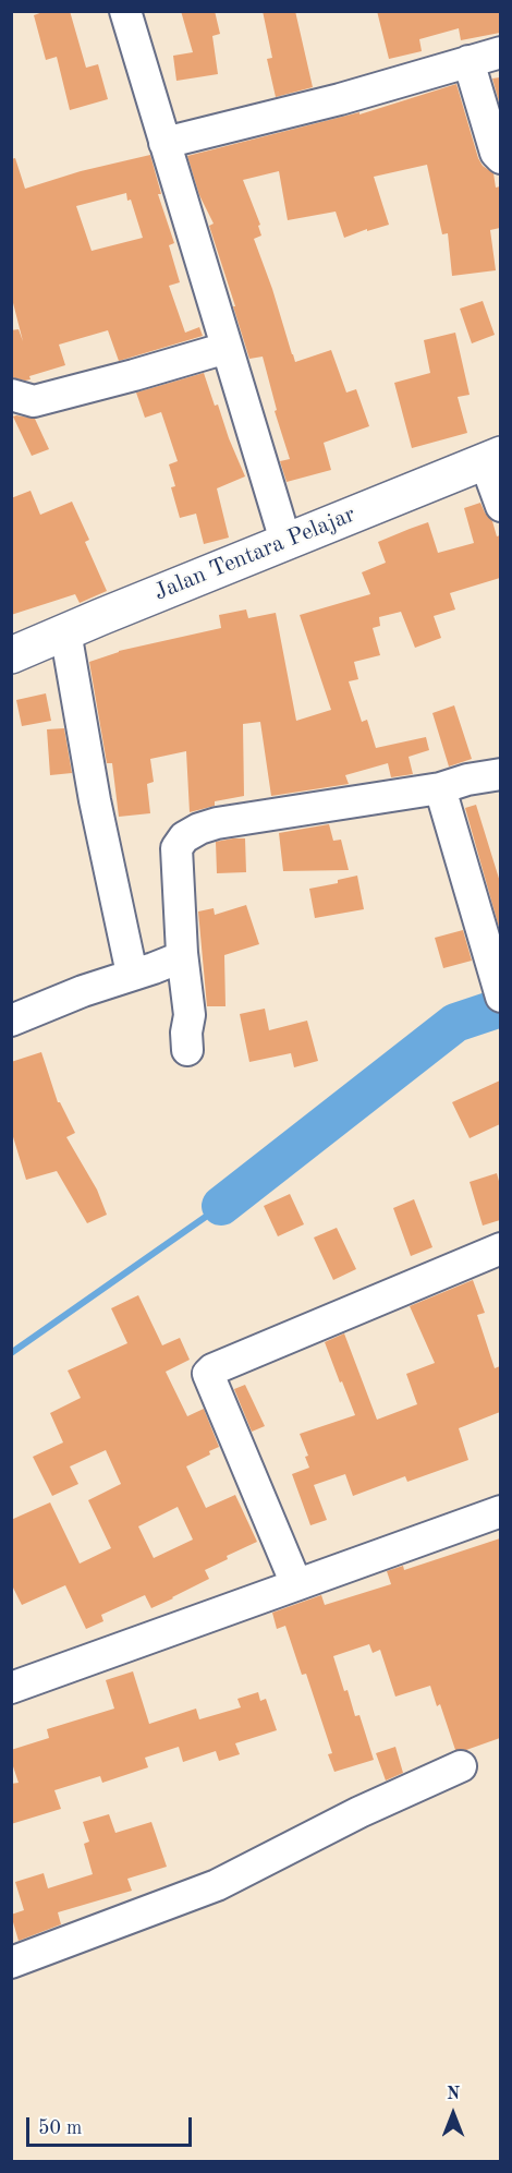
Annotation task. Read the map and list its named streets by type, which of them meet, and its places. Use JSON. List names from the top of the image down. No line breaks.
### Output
{"streets":{"highway":["Jalan Tentara Pelajar"]},"scale_bar":"50 m","north":"top"}
